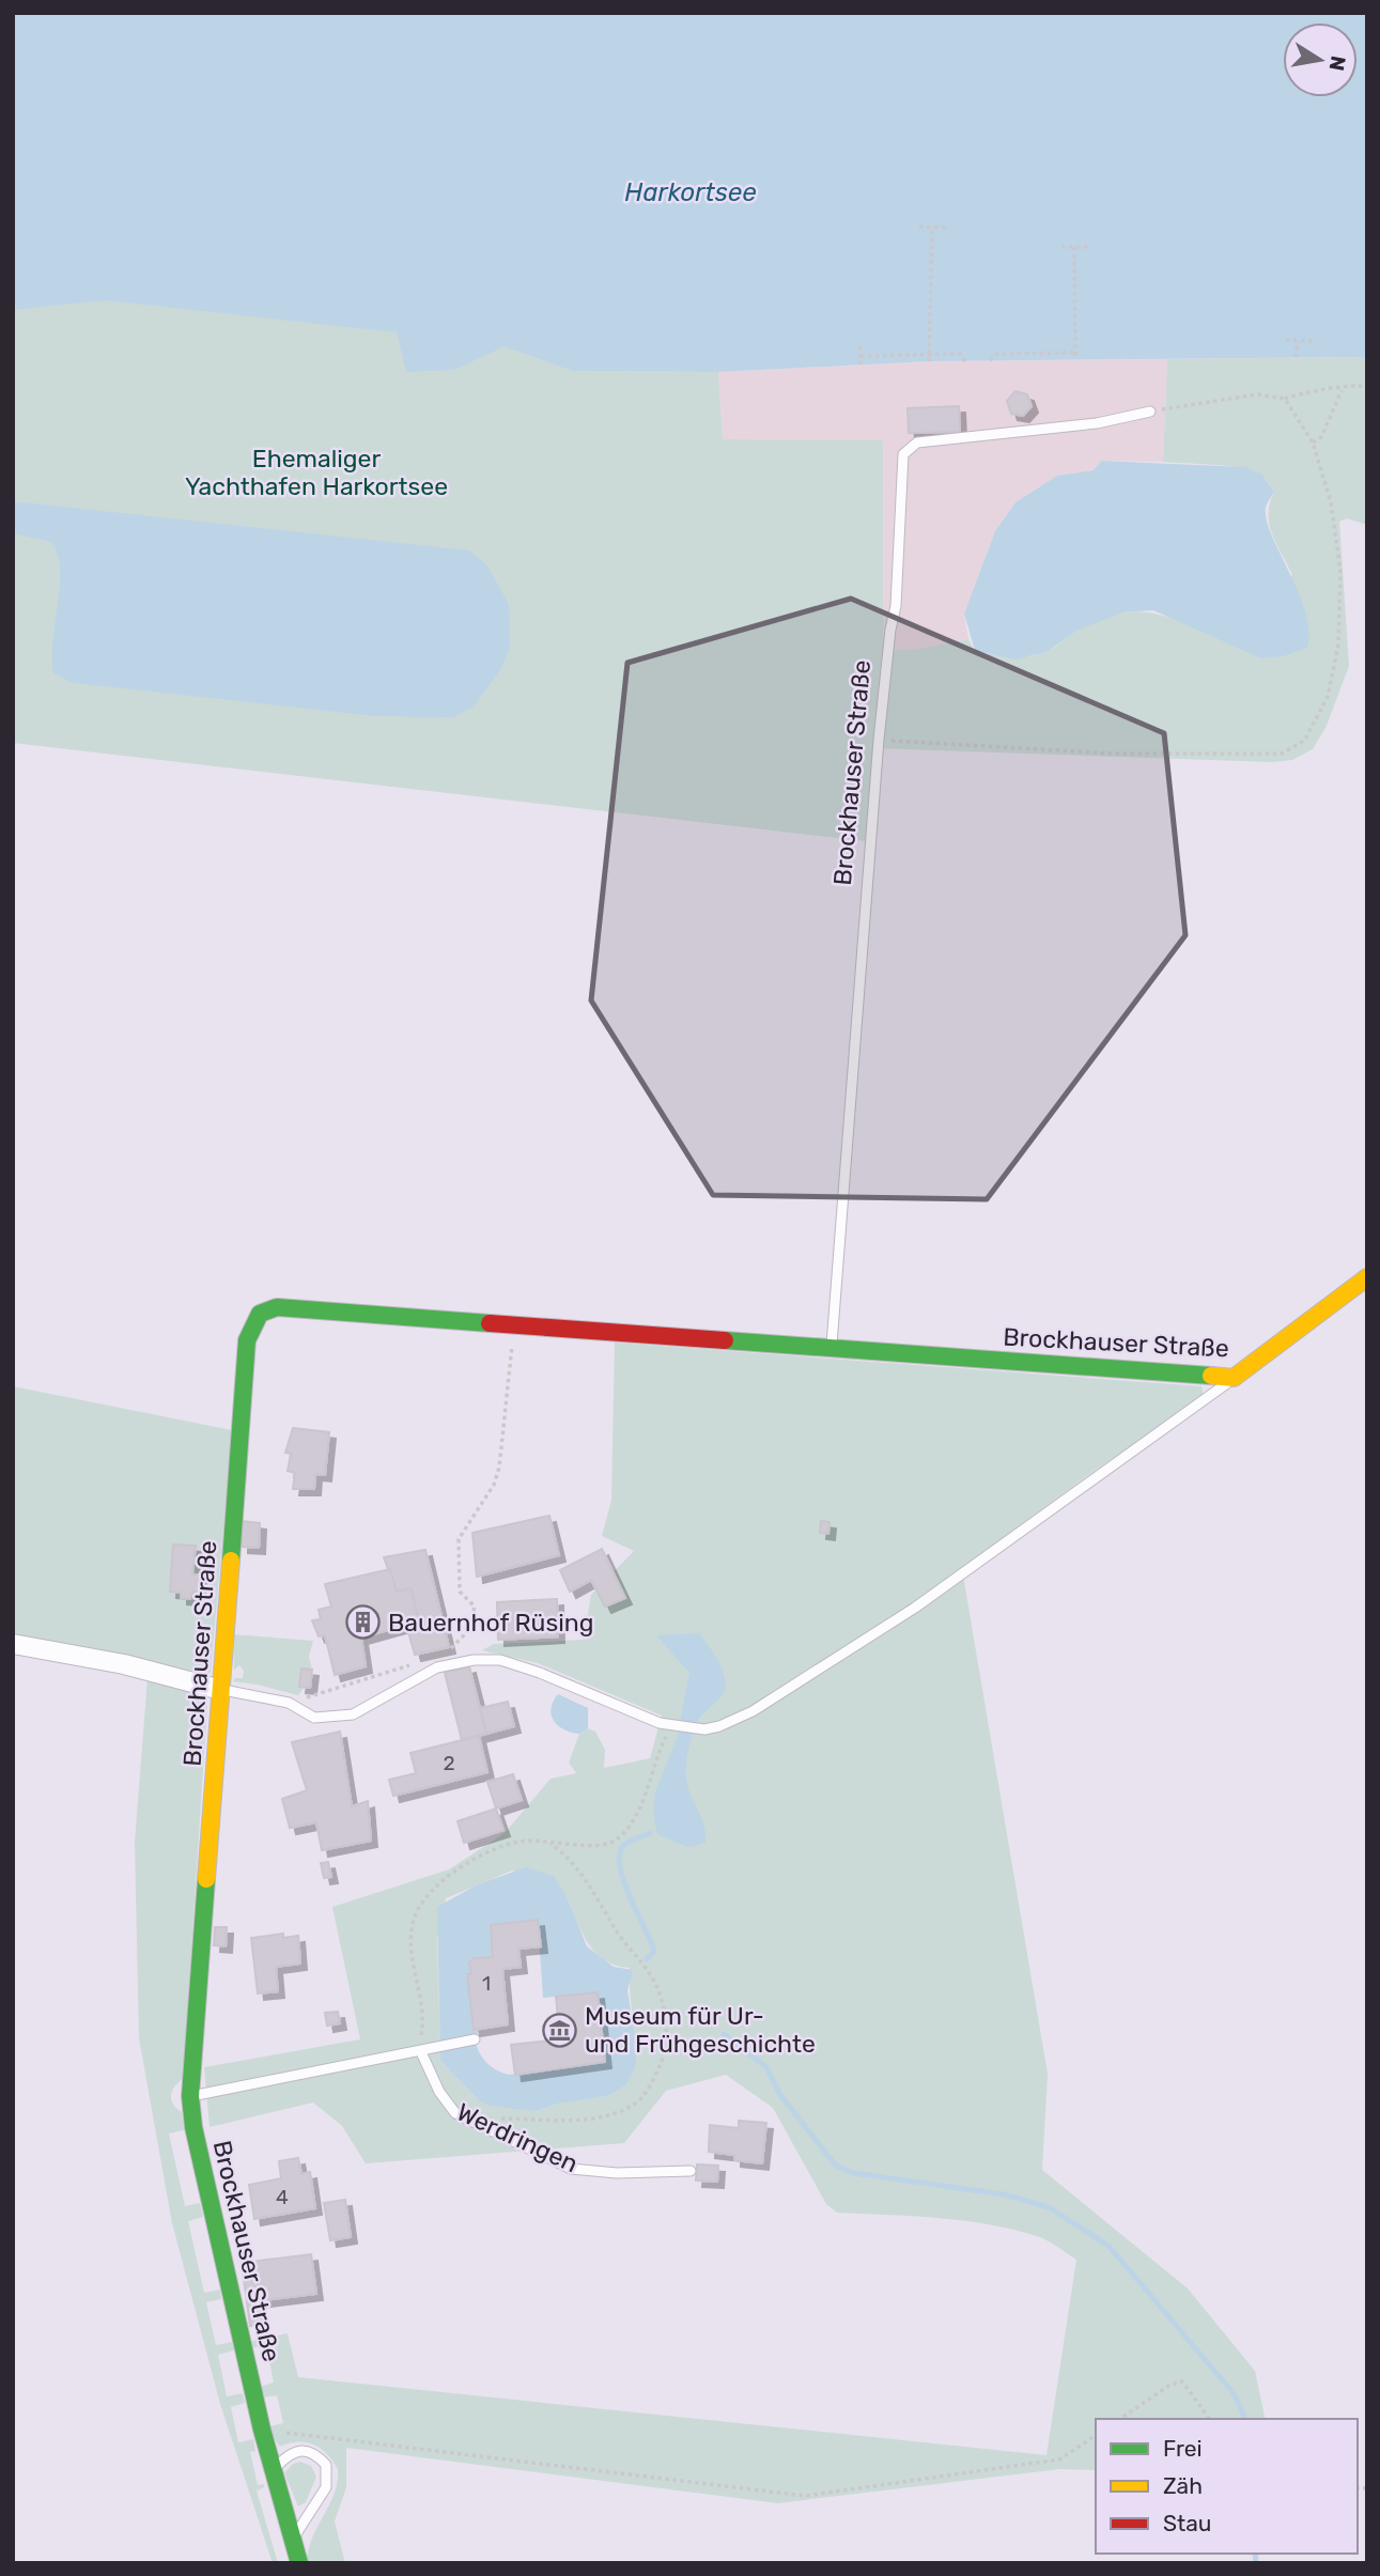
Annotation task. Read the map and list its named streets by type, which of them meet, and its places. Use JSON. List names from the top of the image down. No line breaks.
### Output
{"streets":{"street":["Brockhauser Straße"],"lane":["Werdringen"]},"water":["Harkortsee"],"parks":["Ehemaliger Yachthafen Harkortsee"],"places":{"building":["Bauernhof Rüsing"],"museum":["Museum für Ur- und Frühgeschichte"]},"house_numbers":["2","1","4"],"legend":["Frei","Zäh","Stau"],"north":"right"}
